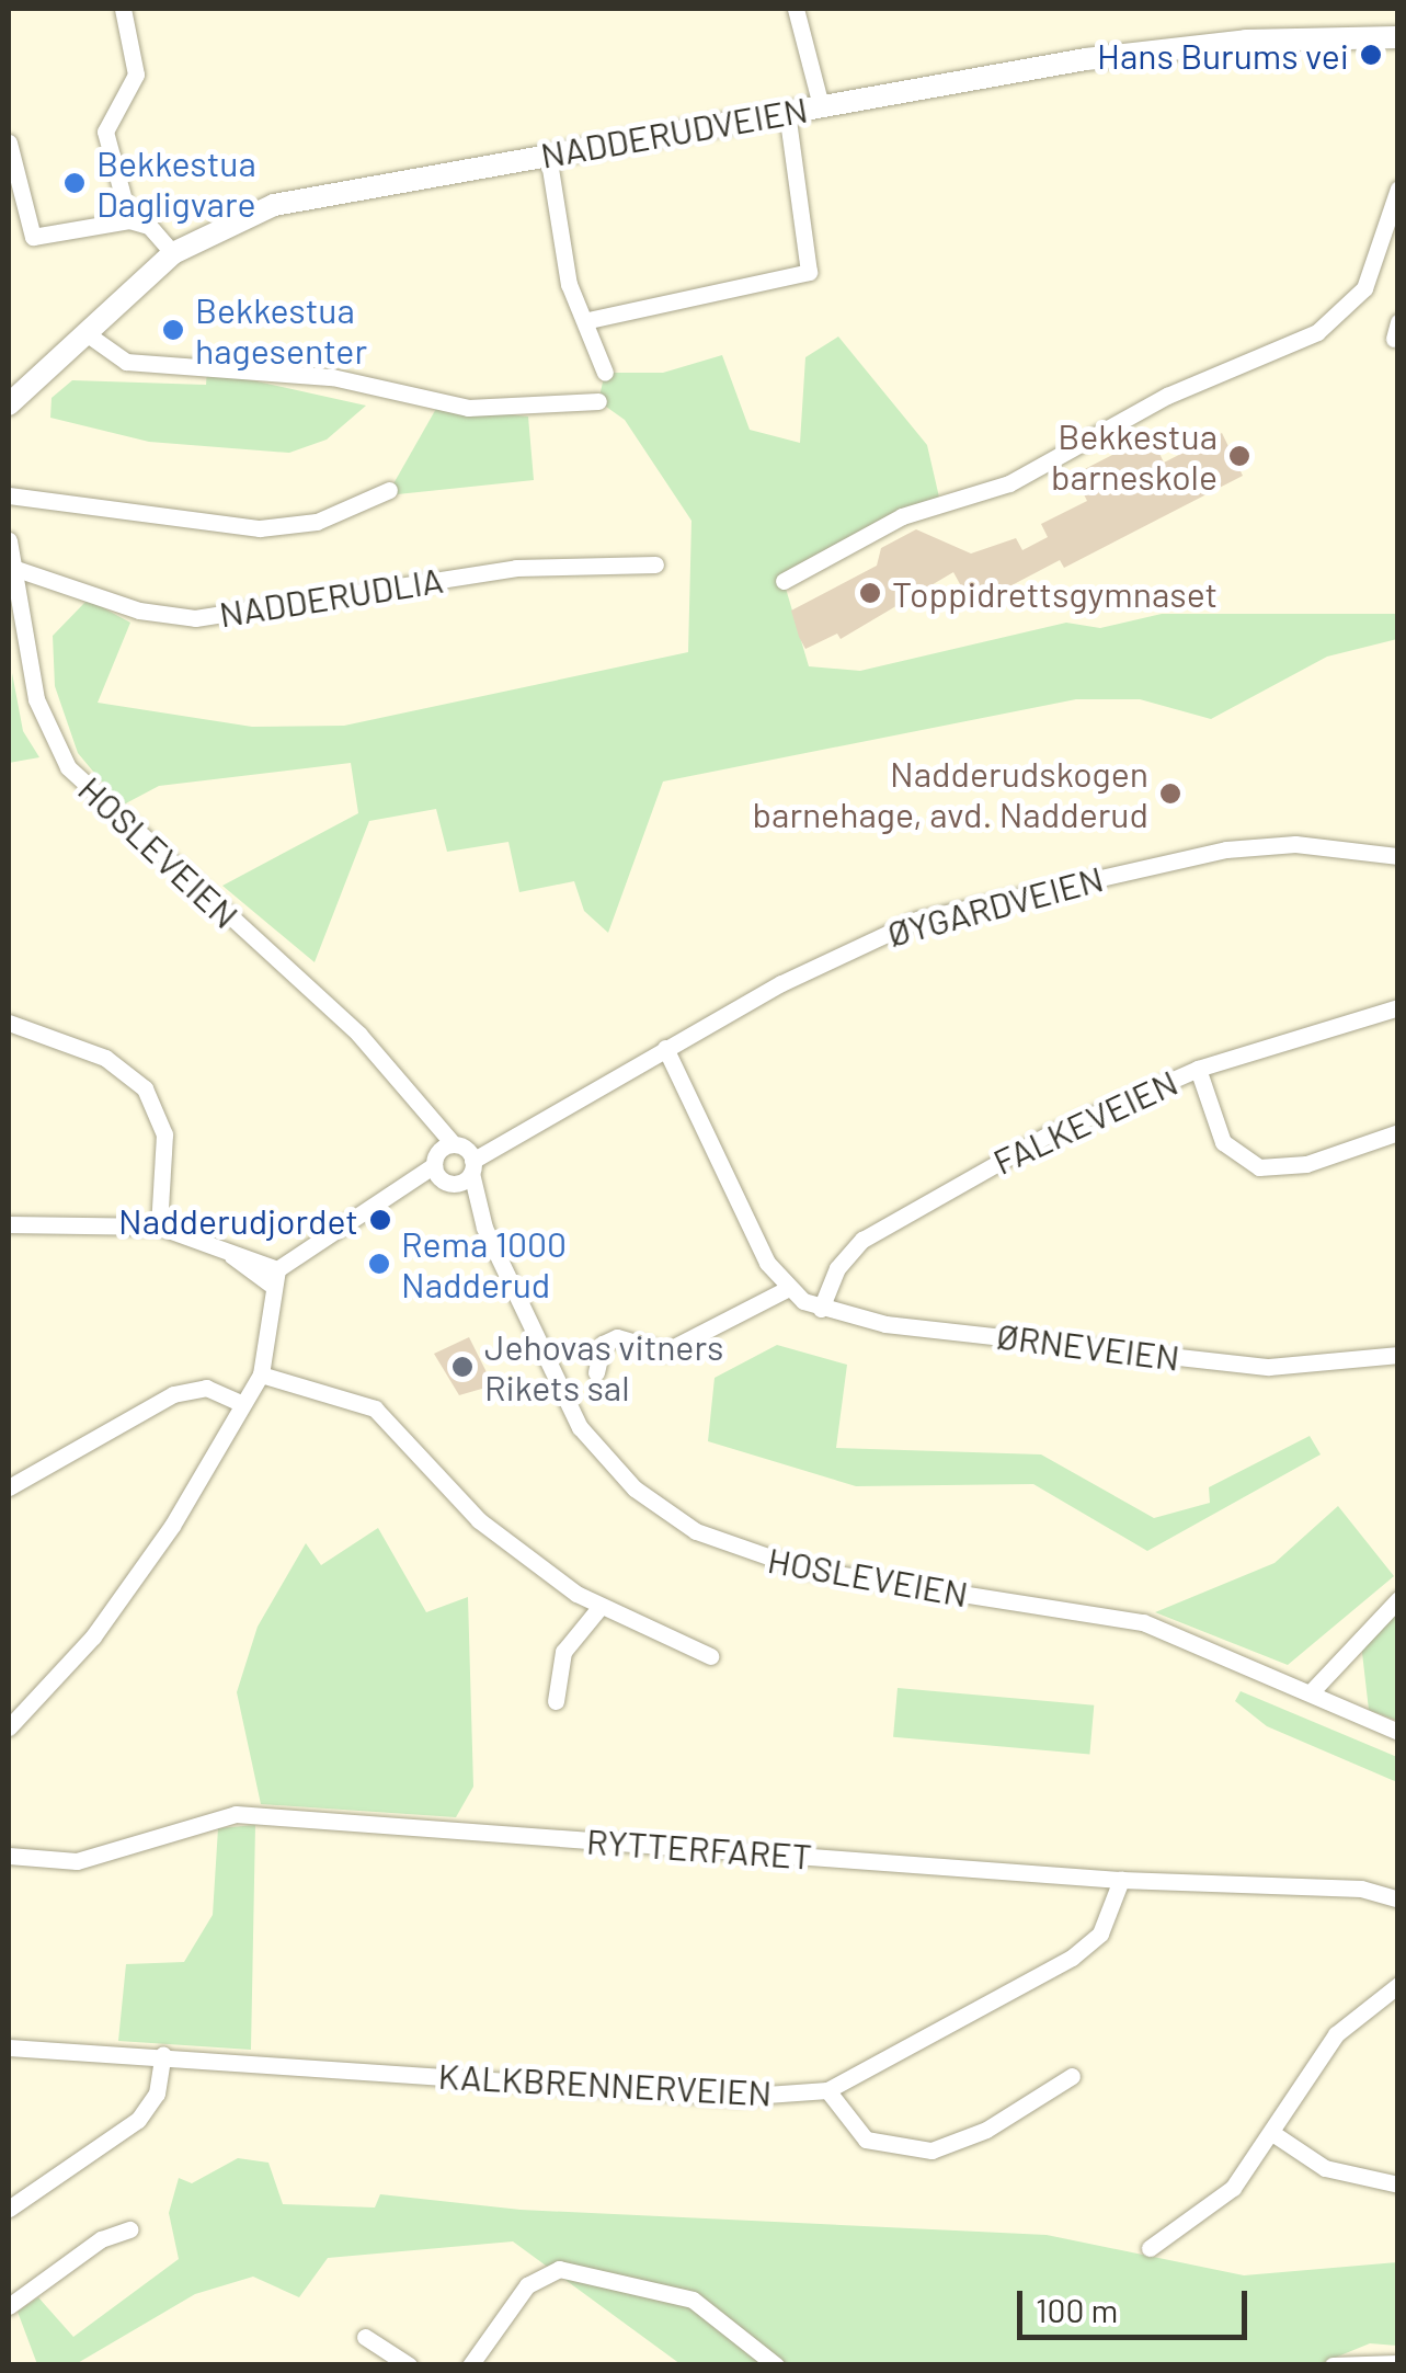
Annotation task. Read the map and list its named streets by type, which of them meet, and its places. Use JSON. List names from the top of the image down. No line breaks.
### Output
{"streets":{"main road":["NADDERUDVEIEN"],"street":["NADDERUDLIA","HOSLEVEIEN","ØYGARDVEIEN","FALKEVEIEN","ØRNEVEIEN","RYTTERFARET","KALKBRENNERVEIEN"]},"crossings":[["NADDERUDLIA","HOSLEVEIEN"],["HOSLEVEIEN","ØYGARDVEIEN"],["FALKEVEIEN","ØRNEVEIEN"],["RYTTERFARET","KALKBRENNERVEIEN"]],"places":["Hans Burums vei","Bekkestua Dagligvare","Bekkestua hagesenter","Bekkestua barneskole","Toppidrettsgymnaset","Nadderudskogen barnehage, avd. Nadderud","Nadderudjordet","Rema 1000 Nadderud","Jehovas vitners Rikets sal"],"scale_bar":"100 m"}
